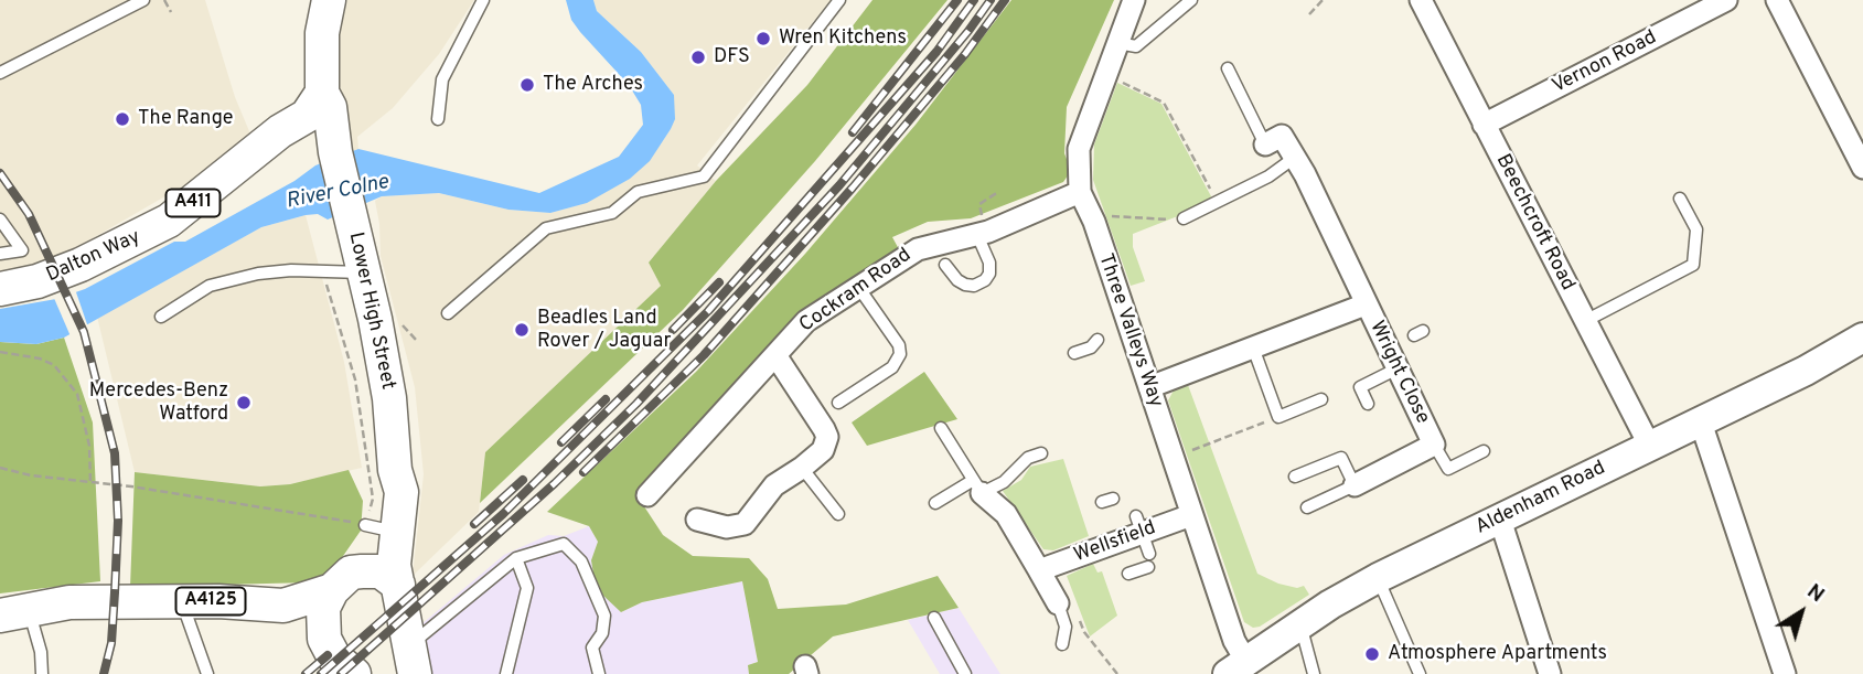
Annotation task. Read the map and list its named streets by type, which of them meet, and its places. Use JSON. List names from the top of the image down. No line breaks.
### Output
{"streets":{"main road":["A411","Dalton Way","Lower High Street","Aldenham Road","A4125"],"street":["Vernon Road","Beechcroft Road","Cockram Road","Three Valleys Way","Wright Close","Wellsfield"]},"crossings":[["Vernon Road","Beechcroft Road"],["Beechcroft Road","Aldenham Road"],["Dalton Way","Lower High Street"],["Cockram Road","Three Valleys Way"],["Lower High Street","A4125"],["Three Valleys Way","Wright Close"],["Three Valleys Way","Aldenham Road"],["Three Valleys Way","Wellsfield"]],"water":["River Colne"],"places":["Wren Kitchens","DFS","The Arches","The Range","Beadles Land Rover / Jaguar","Mercedes-Benz Watford","Atmosphere Apartments"],"north":"top right"}
